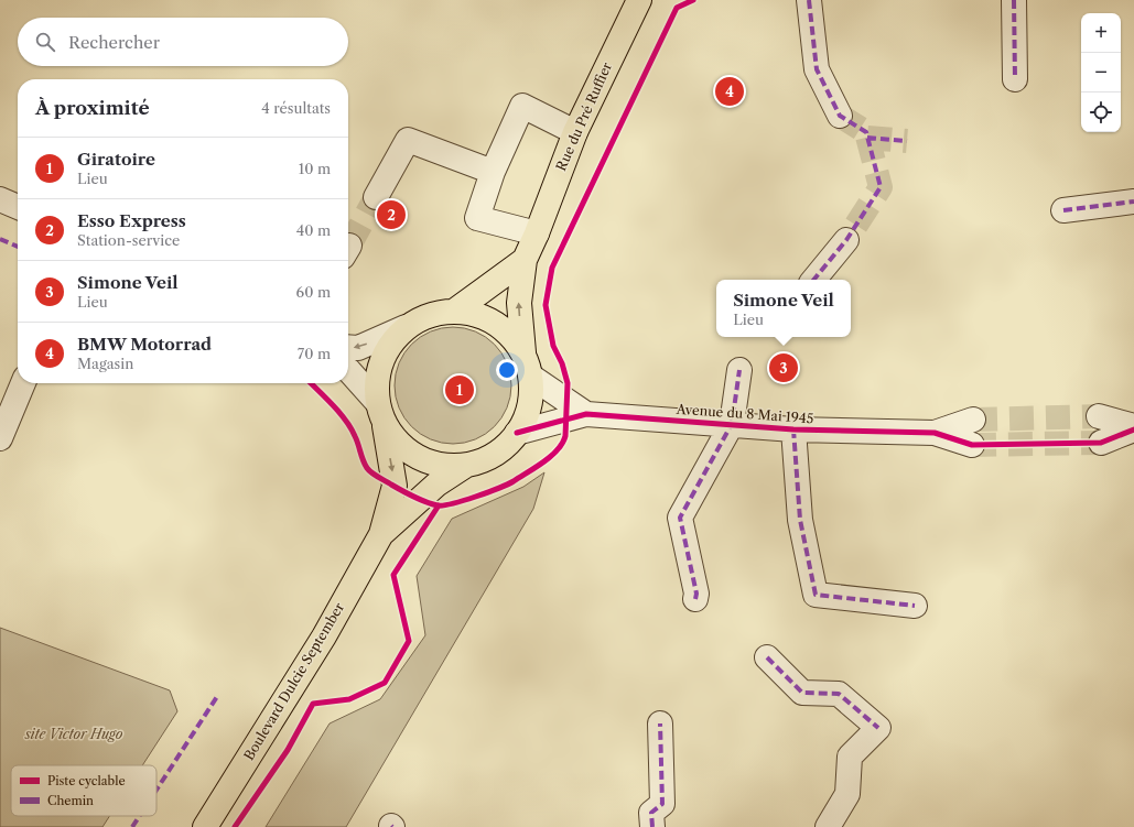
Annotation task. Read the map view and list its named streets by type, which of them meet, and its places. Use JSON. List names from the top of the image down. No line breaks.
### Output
{"streets":{"main road":["Rue du Pré Ruffier","Boulevard Dulcie September"],"street":["Avenue du 8 Mai 1945"]},"crossings":[["Avenue du 8 Mai 1945","Boulevard Dulcie September"]],"parks":["site Victor Hugo"],"legend":["Piste cyclable","Chemin"],"page":{"map_buttons":["+","−"],"search":"Rechercher","pins":["4","2","3","1"],"heading":["À proximité","4 résultats"],"list":[{"mark":"1","name":"Giratoire","note":"Lieu","value":"10 m"},{"mark":"2","name":"Esso Express","note":"Station-service","value":"40 m"},{"mark":"3","name":"Simone Veil","note":"Lieu","value":"60 m"},{"mark":"4","name":"BMW Motorrad","note":"Magasin","value":"70 m"}],"popup":["Simone Veil","Lieu"]}}
